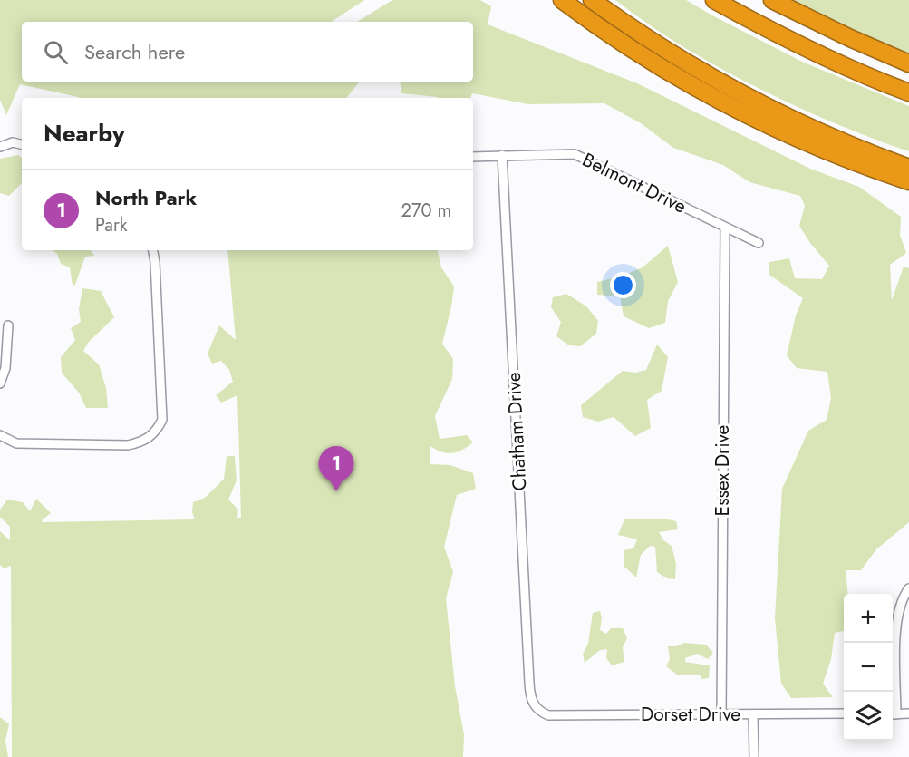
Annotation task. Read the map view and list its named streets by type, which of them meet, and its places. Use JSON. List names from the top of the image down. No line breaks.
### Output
{"streets":{"street":["Belmont Drive","Chatham Drive","Essex Drive","Dorset Drive"]},"crossings":[["Belmont Drive","Chatham Drive"],["Belmont Drive","Essex Drive"],["Chatham Drive","Dorset Drive"],["Essex Drive","Dorset Drive"]],"page":{"search":"Search here","heading":"Nearby","list":[{"mark":"1","name":"North Park","note":"Park","value":"270 m"}],"pins":"1","map_buttons":["+","−"]}}
